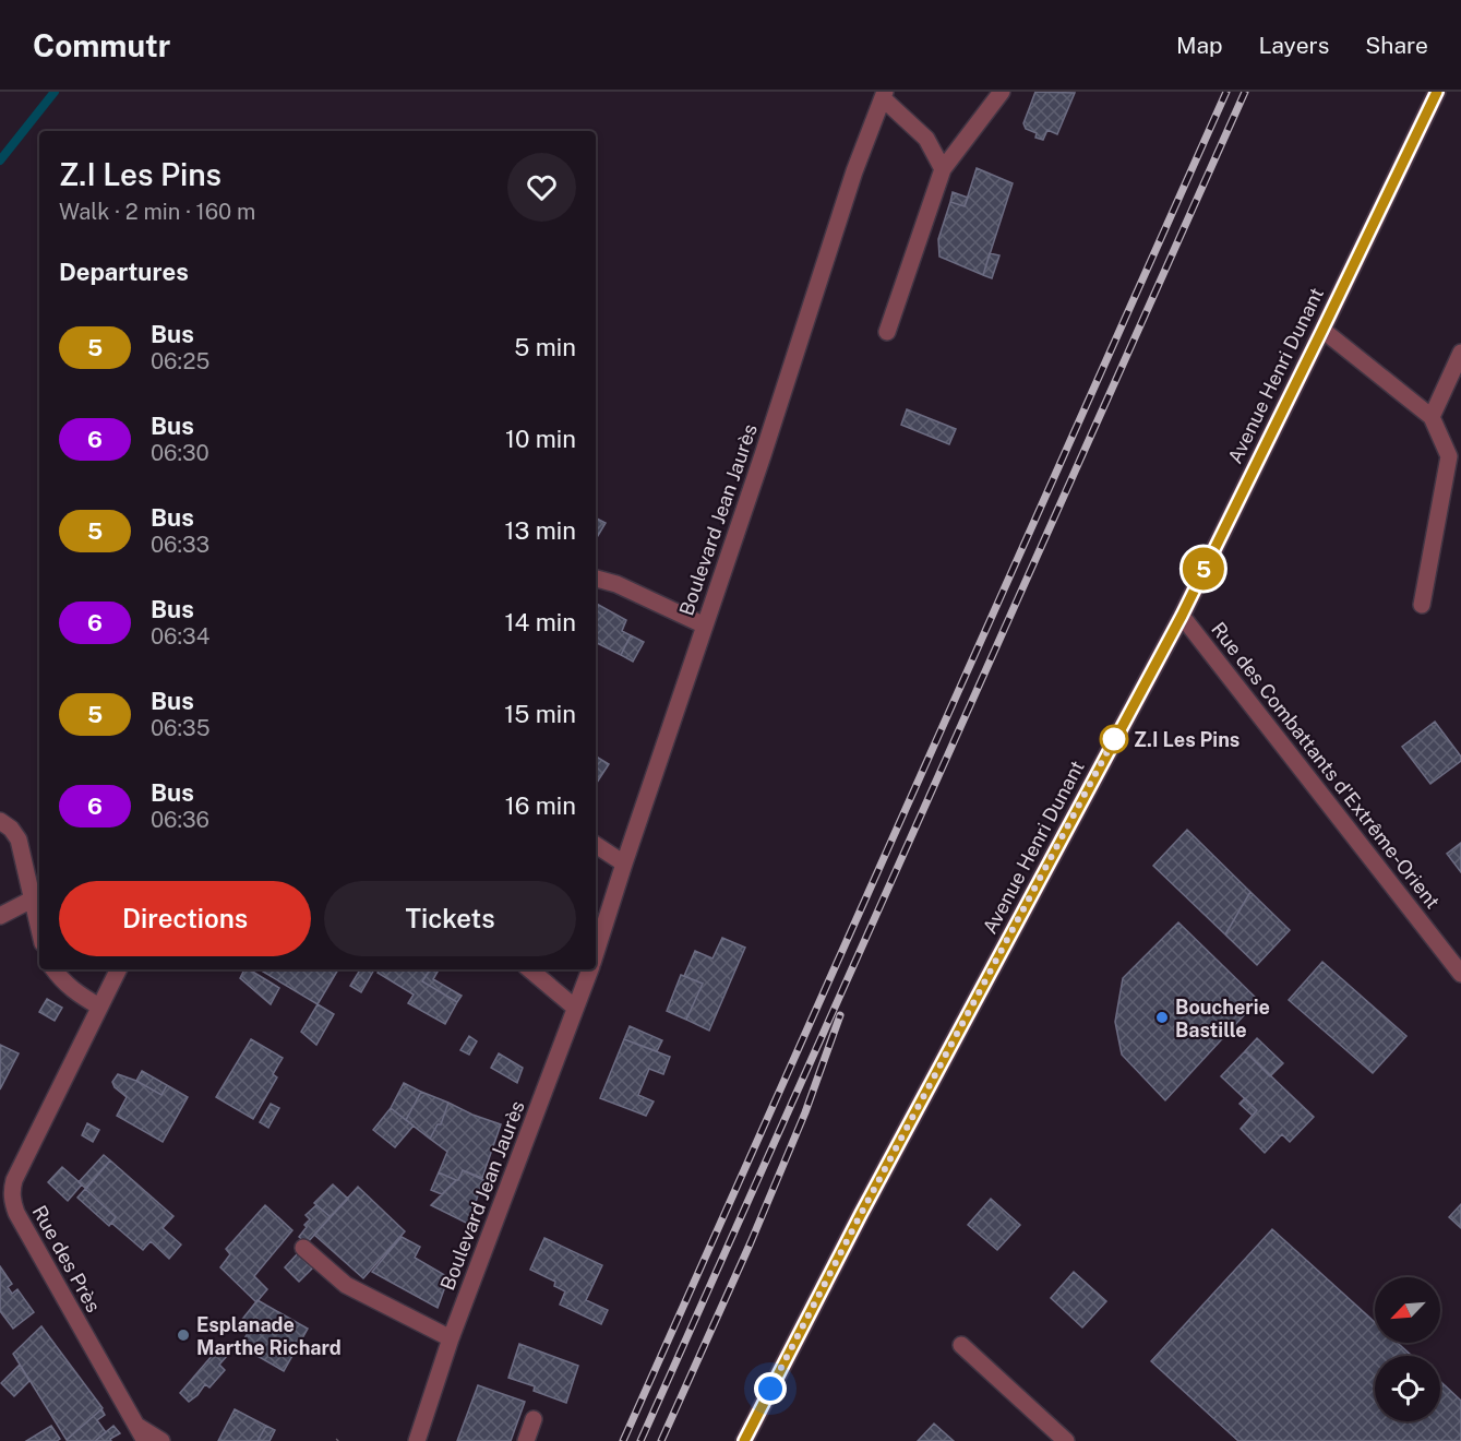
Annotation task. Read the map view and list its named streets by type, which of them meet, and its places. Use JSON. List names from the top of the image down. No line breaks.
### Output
{"streets":{"street":["Avenue Henri Dunant","Boulevard Jean Jaurès","Rue des Combattants d'Extrême-Orient","Rue des Près"]},"crossings":[["Avenue Henri Dunant","Rue des Combattants d'Extrême-Orient"]],"places":["Z.I Les Pins","Boucherie Bastille","Esplanade Marthe Richard"],"lines":["bus line 5"],"north":"bottom left","page":{"header":"Commutr","nav":["Map","Layers","Share"],"on_map":"5","heading":[["Z.I Les Pins","Walk · 2 min · 160 m"],"Departures"],"list":[{"mark":"5","name":"Bus","note":"06:25","value":"5 min"},{"mark":"6","name":"Bus","note":"06:30","value":"10 min"},{"mark":"5","name":"Bus","note":"06:33","value":"13 min"},{"mark":"6","name":"Bus","note":"06:34","value":"14 min"},{"mark":"5","name":"Bus","note":"06:35","value":"15 min"},{"mark":"6","name":"Bus","note":"06:36","value":"16 min"}],"buttons":["Directions","Tickets"]}}
